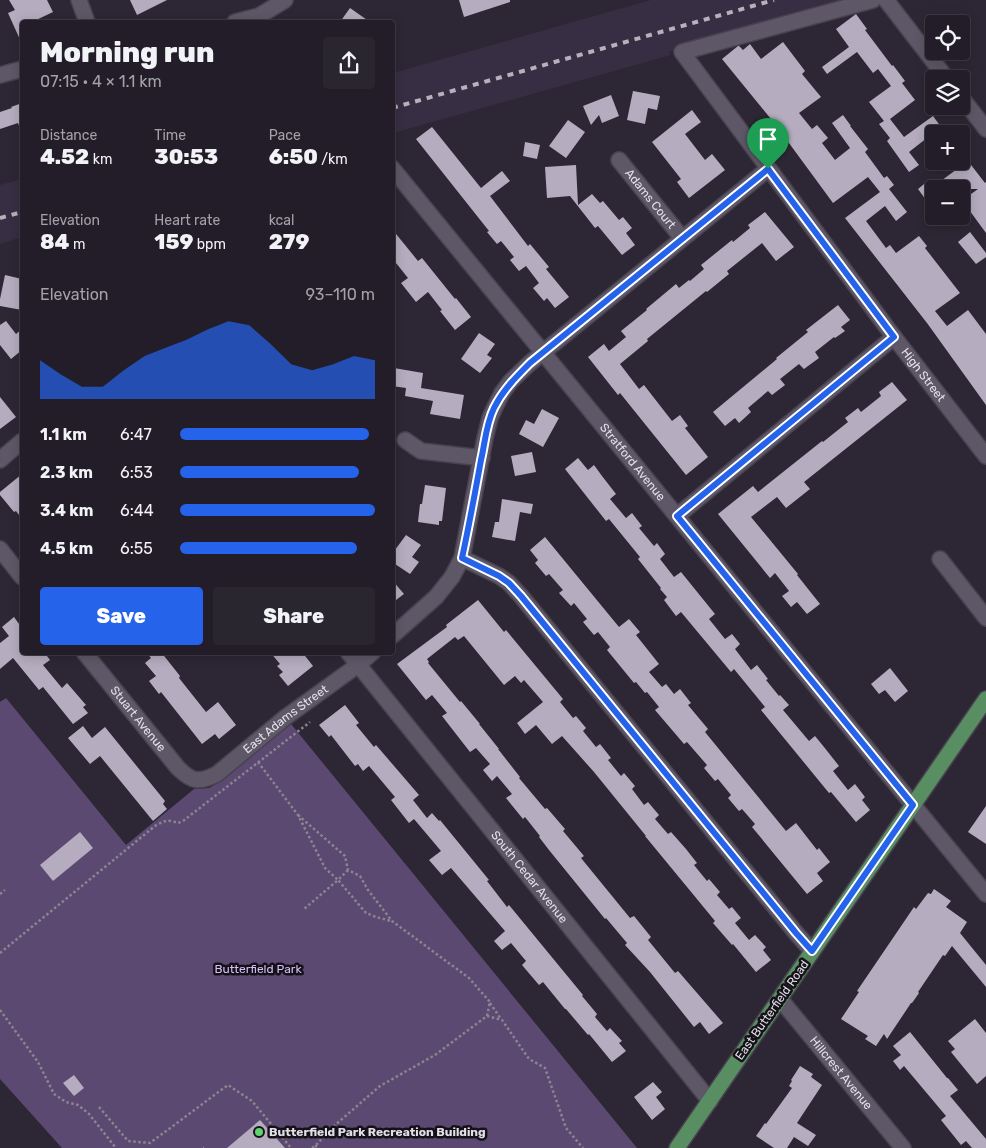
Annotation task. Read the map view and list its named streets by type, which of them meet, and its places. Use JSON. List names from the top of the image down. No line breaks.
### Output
{"streets":{"main road":["East Butterfield Road"],"street":["Adams Court","High Street","Stratford Avenue","Stuart Avenue","East Adams Street","South Cedar Avenue","Hillcrest Avenue"]},"crossings":[["Stratford Avenue","East Butterfield Road"],["Stuart Avenue","East Adams Street"],["East Adams Street","South Cedar Avenue"],["South Cedar Avenue","East Butterfield Road"],["East Butterfield Road","Hillcrest Avenue"]],"parks":["Butterfield Park"],"places":["Butterfield Park Recreation Building"],"page":{"map_buttons":["+","−"],"heading":["Morning run","07:15 · 4 × 1.1 km"],"stats":[["Distance","4.52 km"],["Time","30:53"],["Pace","6:50 /km"],["Elevation","84 m"],["Heart rate","159 bpm"],["kcal","279"]],"chart":["Elevation","93–110 m"],"list":[{"name":"1.1 km","note":"6:47"},{"name":"2.3 km","note":"6:53"},{"name":"3.4 km","note":"6:44"},{"name":"4.5 km","note":"6:55"}],"buttons":["Save","Share"]}}
